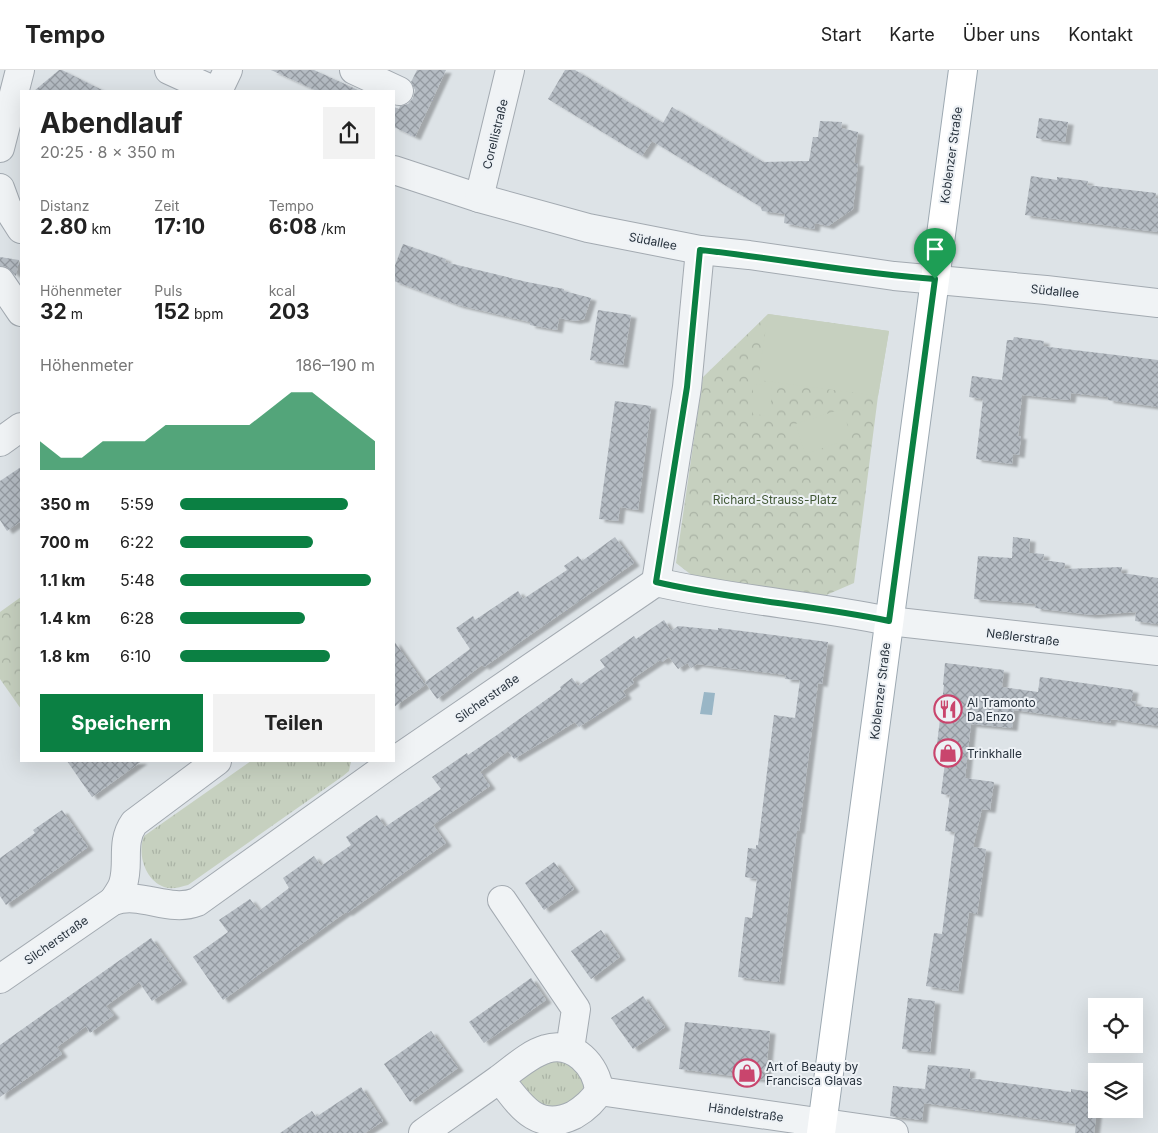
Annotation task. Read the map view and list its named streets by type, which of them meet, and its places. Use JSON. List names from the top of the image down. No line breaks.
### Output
{"streets":{"main road":["Koblenzer Straße"],"street":["Corellistraße","Südallee","Neßlerstraße","Silcherstraße","Händelstraße"]},"crossings":[["Corellistraße","Südallee"],["Koblenzer Straße","Südallee"],["Koblenzer Straße","Neßlerstraße"],["Koblenzer Straße","Händelstraße"]],"parks":["Richard-Strauss-Platz"],"places":{"restaurant":["Al Tramonto Da Enzo"],"shop":["Trinkhalle","Art of Beauty by Francisca Glavas"]},"page":{"header":"Tempo","nav":["Start","Karte","Über uns","Kontakt"],"heading":["Abendlauf","20:25 · 8 × 350 m"],"stats":[["Distanz","2.80 km"],["Zeit","17:10"],["Tempo","6:08 /km"],["Höhenmeter","32 m"],["Puls","152 bpm"],["kcal","203"]],"chart":["Höhenmeter","186–190 m"],"list":[{"name":"350 m","note":"5:59"},{"name":"700 m","note":"6:22"},{"name":"1.1 km","note":"5:48"},{"name":"1.4 km","note":"6:28"},{"name":"1.8 km","note":"6:10"}],"buttons":["Speichern","Teilen"]}}
